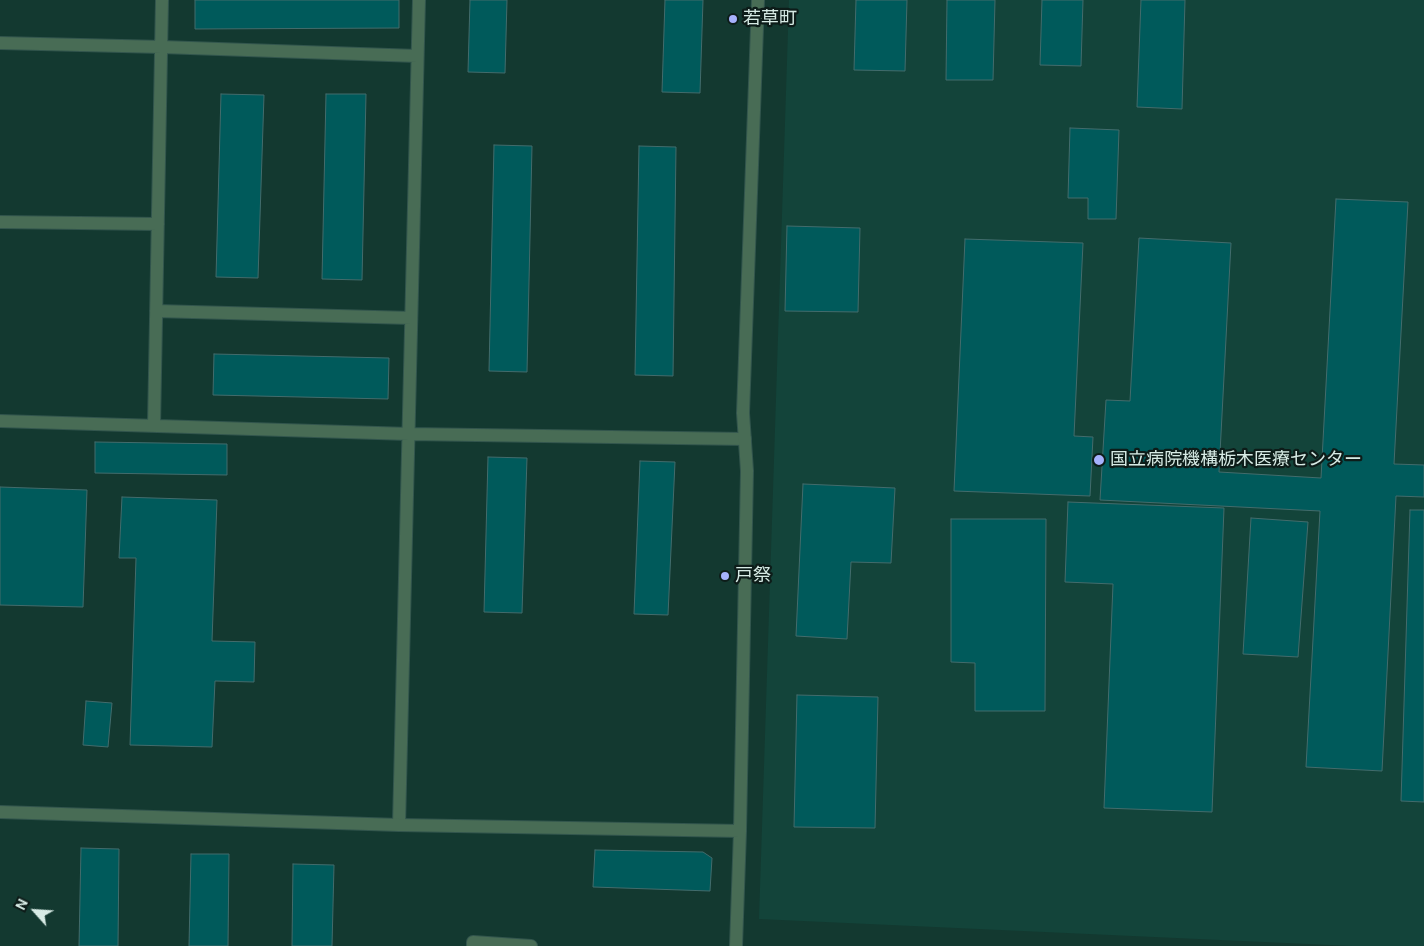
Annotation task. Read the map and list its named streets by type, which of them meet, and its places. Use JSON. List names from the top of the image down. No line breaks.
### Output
{"places":["若草町","国立病院機構栃木医療センター","戸祭"],"north":"top left"}
